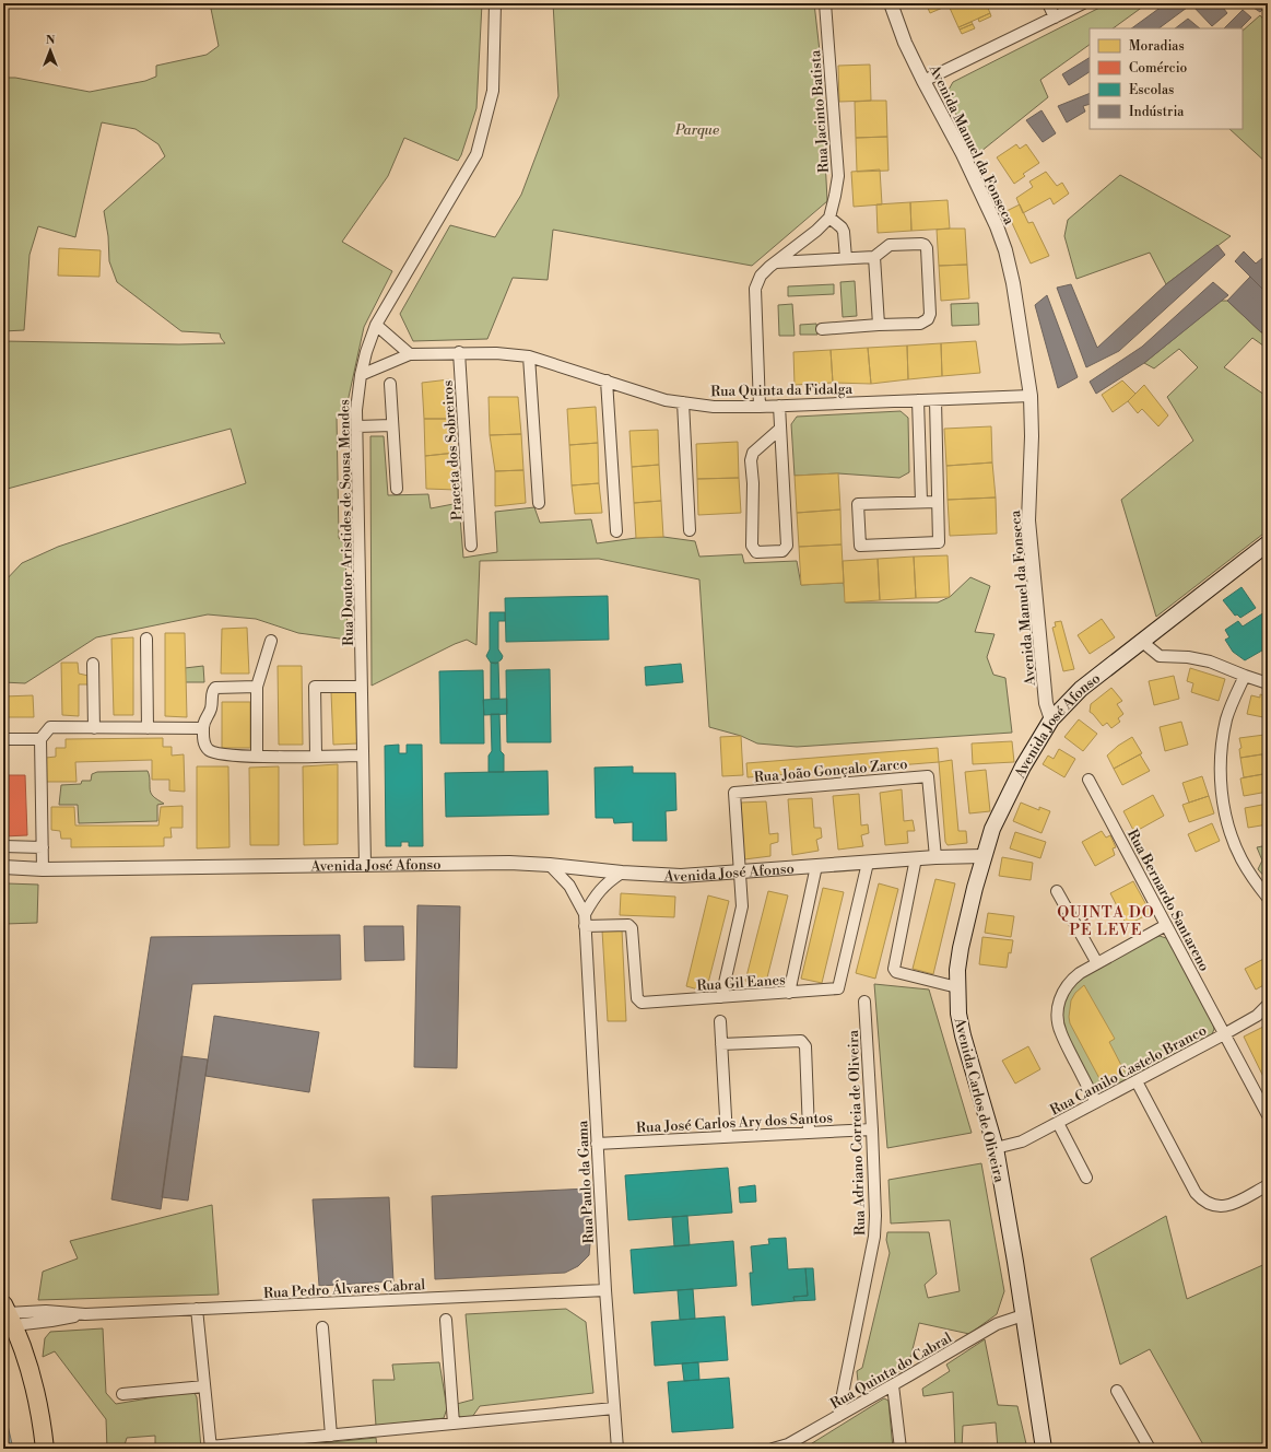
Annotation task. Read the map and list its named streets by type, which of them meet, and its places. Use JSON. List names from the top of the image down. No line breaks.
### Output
{"streets":{"main road":["Avenida José Afonso","Avenida Carlos de Oliveira"],"street":["Rua Jacinto Batista","Avenida Manuel da Fonseca","Rua Quinta da Fidalga","Praceta dos Sobreiros","Rua Doutor Aristides de Sousa Mendes","Rua João Gonçalo Zarco","Rua Bernardo Santareno","Rua Gil Eanes","Rua Camilo Castelo Branco","Rua José Carlos Ary dos Santos","Rua Adriano Correia de Oliveira","Rua Paulo da Gama","Rua Pedro Álvares Cabral","Rua Quinta do Cabral"]},"crossings":[["Avenida Manuel da Fonseca","Rua Quinta da Fidalga"],["Avenida Manuel da Fonseca","Avenida José Afonso"],["Rua Quinta da Fidalga","Praceta dos Sobreiros"],["Rua Quinta da Fidalga","Rua Doutor Aristides de Sousa Mendes"],["Rua Doutor Aristides de Sousa Mendes","Avenida José Afonso"],["Avenida José Afonso","Rua João Gonçalo Zarco"],["Avenida José Afonso","Rua Gil Eanes"],["Avenida José Afonso","Avenida Carlos de Oliveira"],["Avenida José Afonso","Rua Paulo da Gama"],["Rua Bernardo Santareno","Rua Camilo Castelo Branco"],["Rua Gil Eanes","Rua Paulo da Gama"],["Rua Camilo Castelo Branco","Avenida Carlos de Oliveira"],["Avenida Carlos de Oliveira","Rua Quinta do Cabral"],["Rua José Carlos Ary dos Santos","Rua Adriano Correia de Oliveira"],["Rua José Carlos Ary dos Santos","Rua Paulo da Gama"],["Rua Adriano Correia de Oliveira","Rua Quinta do Cabral"],["Rua Paulo da Gama","Rua Pedro Álvares Cabral"]],"districts":["QUINTA DO PÉ LEVE"],"parks":["Parque"],"legend":["Moradias","Comércio","Escolas","Indústria"],"north":"top"}
